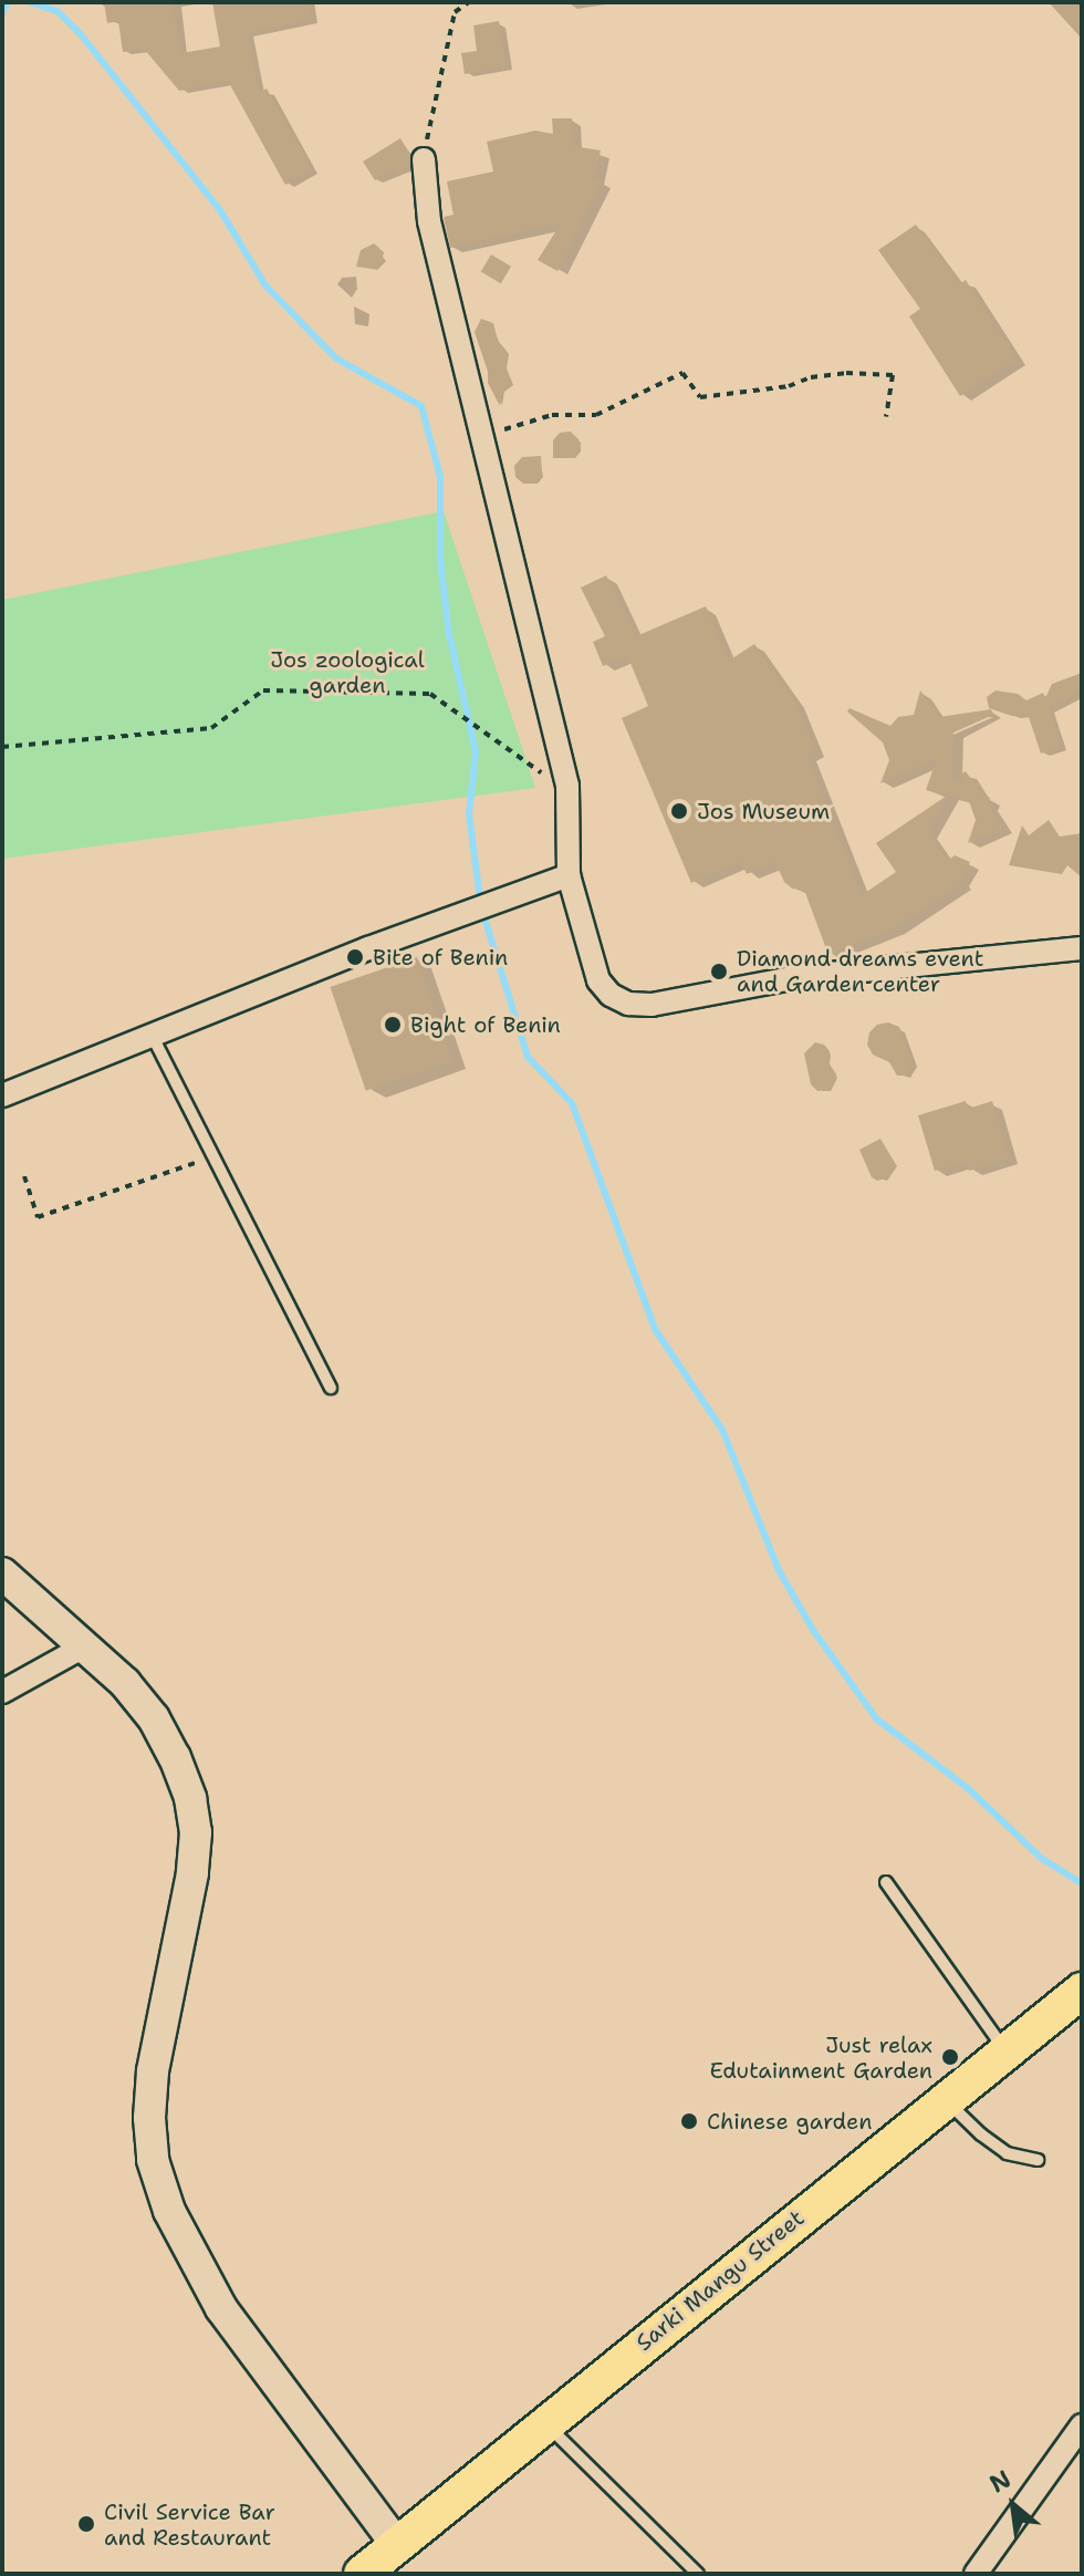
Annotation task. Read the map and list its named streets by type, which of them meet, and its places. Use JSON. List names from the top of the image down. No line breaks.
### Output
{"streets":{"main road":["Sarki Mangu Street"]},"parks":["Jos zoological garden"],"places":["Jos Museum","Bite of Benin","Diamond dreams event and Garden center","Bight of Benin","Just relax Edutainment Garden","Chinese garden","Civil Service Bar and Restaurant"],"north":"top left"}
